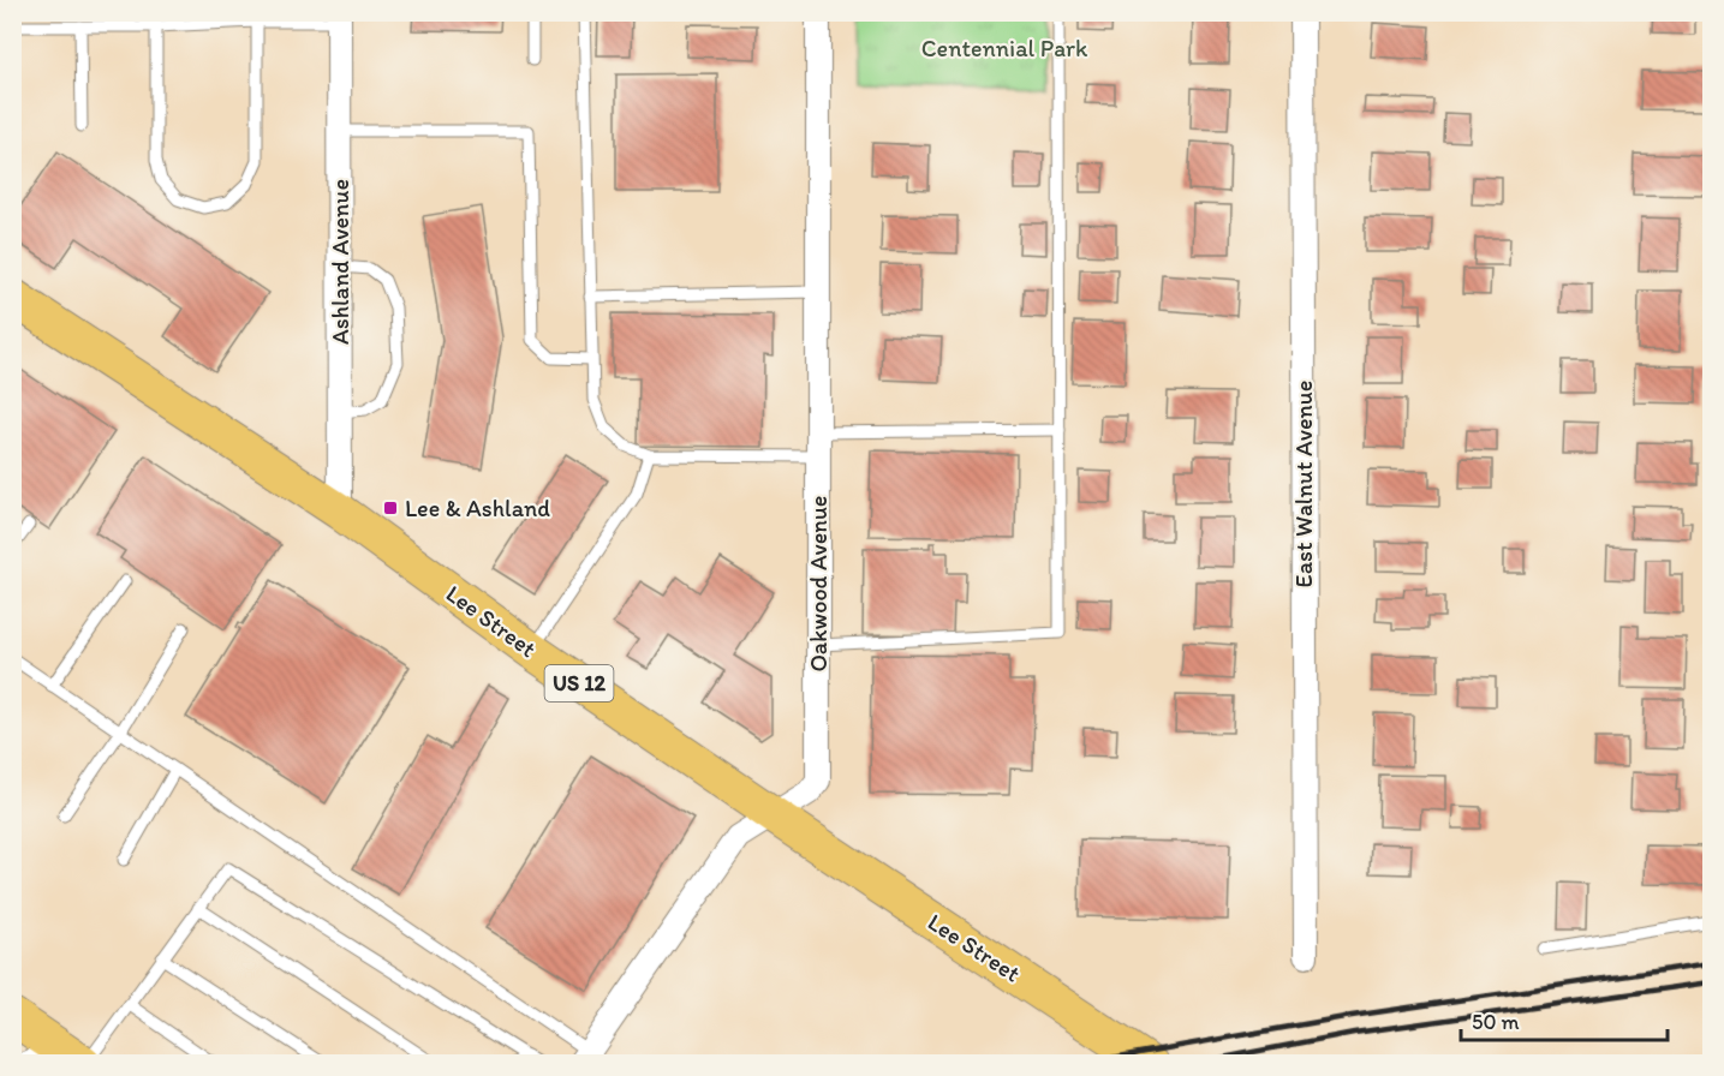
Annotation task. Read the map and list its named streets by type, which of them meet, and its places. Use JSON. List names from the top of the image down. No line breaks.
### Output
{"streets":{"main road":["Lee Street","US 12"],"street":["Ashland Avenue","East Walnut Avenue","Oakwood Avenue"]},"crossings":[["Ashland Avenue","Lee Street"],["Oakwood Avenue","Lee Street"]],"parks":["Centennial Park"],"places":{"transit":["Lee & Ashland"]},"scale_bar":"50 m"}
